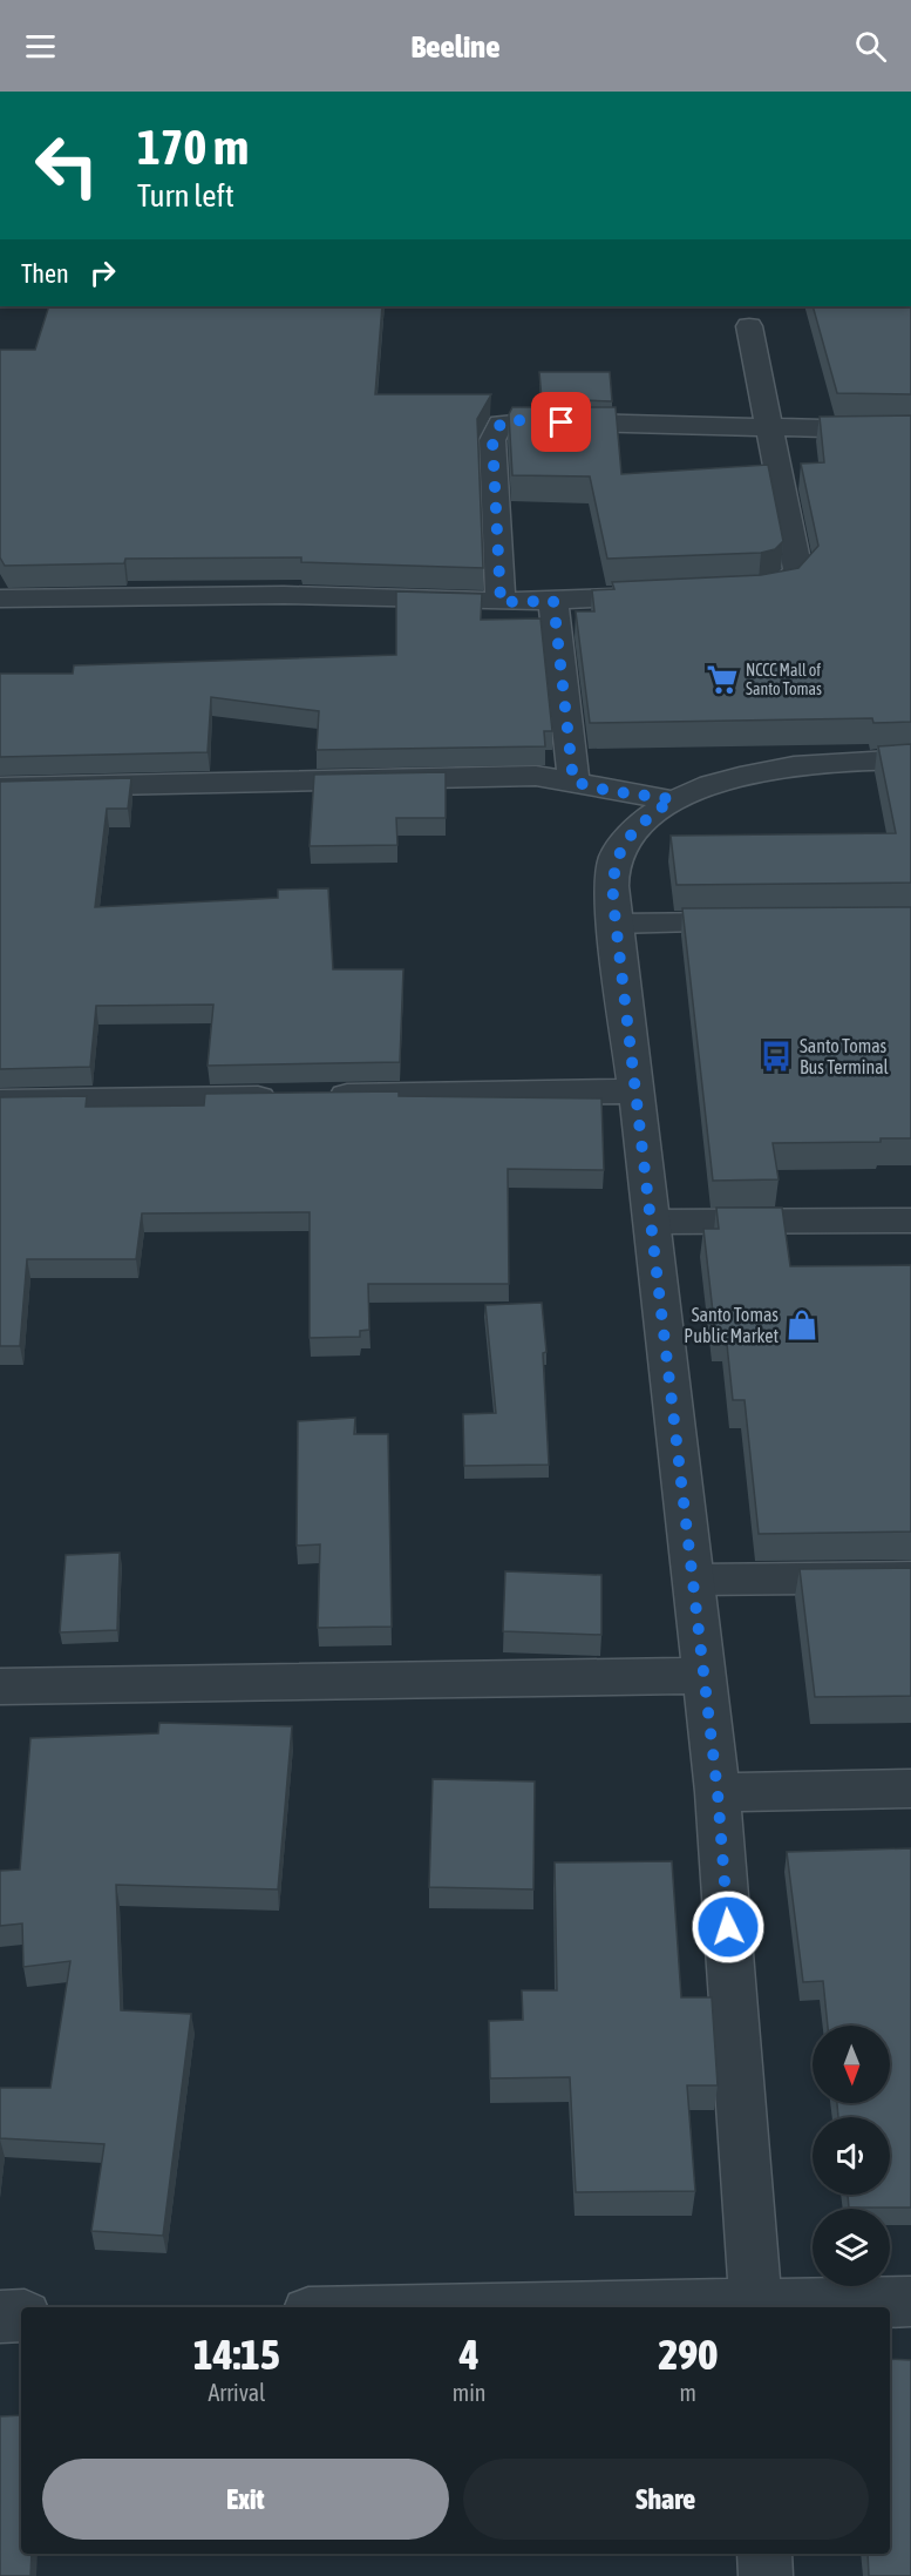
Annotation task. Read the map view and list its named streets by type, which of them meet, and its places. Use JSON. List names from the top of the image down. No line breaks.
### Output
{"places":{"supermarket":["NCCC Mall of Santo Tomas"],"bus stop":["Santo Tomas Bus Terminal"],"shop":["Santo Tomas Public Market"]},"north":"bottom","page":{"header":"Beeline","turn":["170 m","Turn left"],"then":"Then","eta":["14:15","Arrival","4","min","290","m"],"buttons":["Exit","Share"]}}
